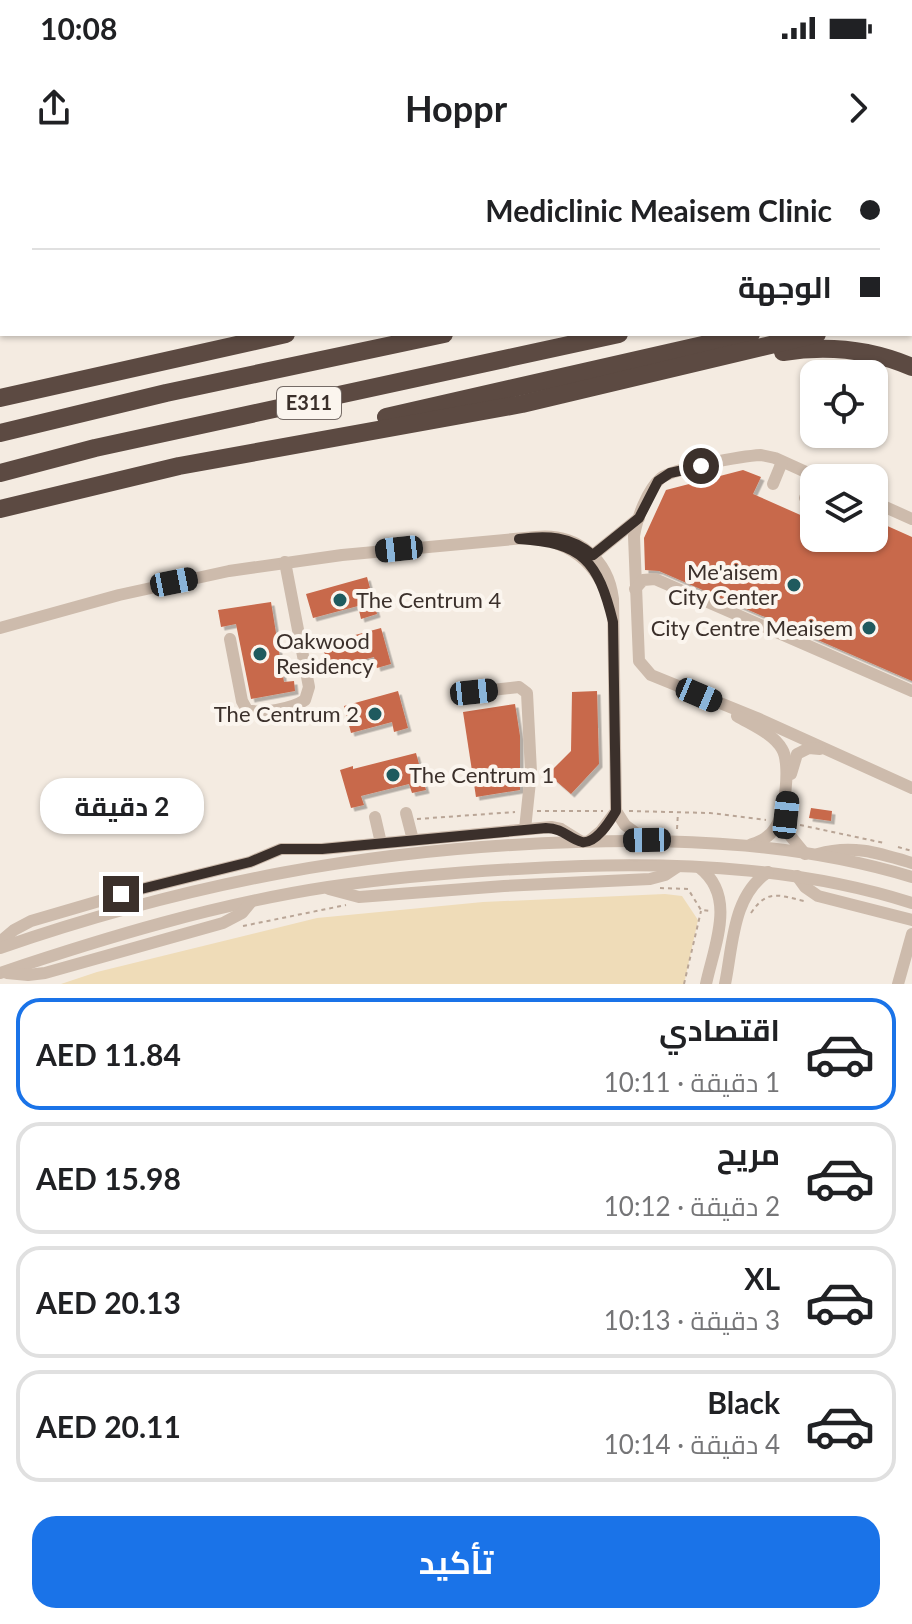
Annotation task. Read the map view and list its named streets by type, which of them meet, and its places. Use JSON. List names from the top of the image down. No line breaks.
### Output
{"streets":{"highway":["E311"]},"places":["Me'aisem City Center","The Centrum 4","City Centre Meaisem","Oakwood Residency","The Centrum 2","The Centrum 1"],"page":{"status":"10:08","header":"Hoppr","banner":["Mediclinic Meaisem Clinic","الوجهة"],"bubble":"2 دقيقة","list":[{"name":"اقتصادي","note":"1 دقيقة · 10:11","value":"AED 11.84"},{"name":"مريح","note":"2 دقيقة · 10:12","value":"AED 15.98"},{"name":"XL","note":"3 دقيقة · 10:13","value":"AED 20.13"},{"name":"Black","note":"4 دقيقة · 10:14","value":"AED 20.11"}],"buttons":"تأكيد"}}
